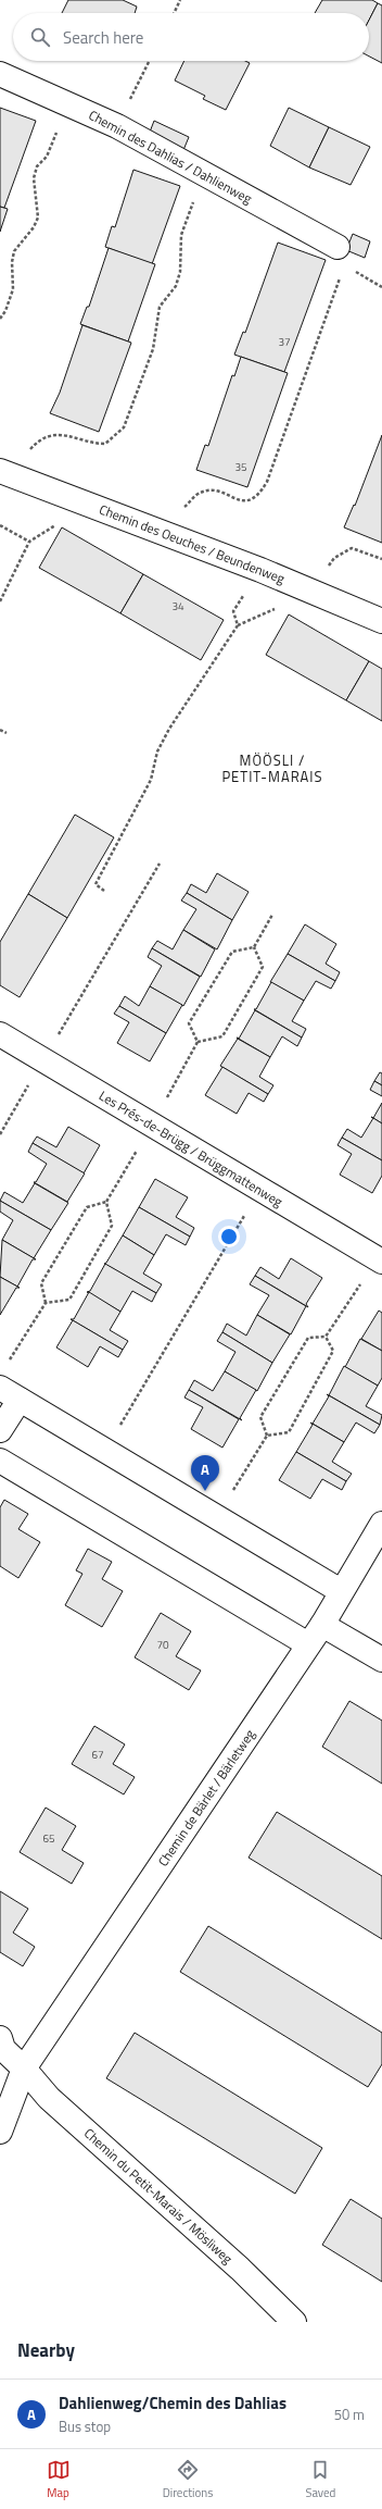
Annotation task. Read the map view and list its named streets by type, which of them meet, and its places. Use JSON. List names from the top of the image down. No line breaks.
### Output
{"streets":{"street":["Chemin des Dahlias / Dahlienweg","Chemin des Oeuches / Beundenweg","Les Prés-de-Brügg / Brüggmattenweg","Chemin de Bärlet / Bärletweg","Chemin du Petit-Marais / Mösliweg"]},"crossings":[["Chemin de Bärlet / Bärletweg","Chemin du Petit-Marais / Mösliweg"]],"districts":["MÖÖSLI / PETIT-MARAIS"],"house_numbers":["37","35","34","70","67","65"],"page":{"search":"Search here","pins":"A","heading":"Nearby","list":[{"mark":"A","name":"Dahlienweg/Chemin des Dahlias","note":"Bus stop","value":"50 m"}],"nav":["Map","Directions","Saved"]}}
